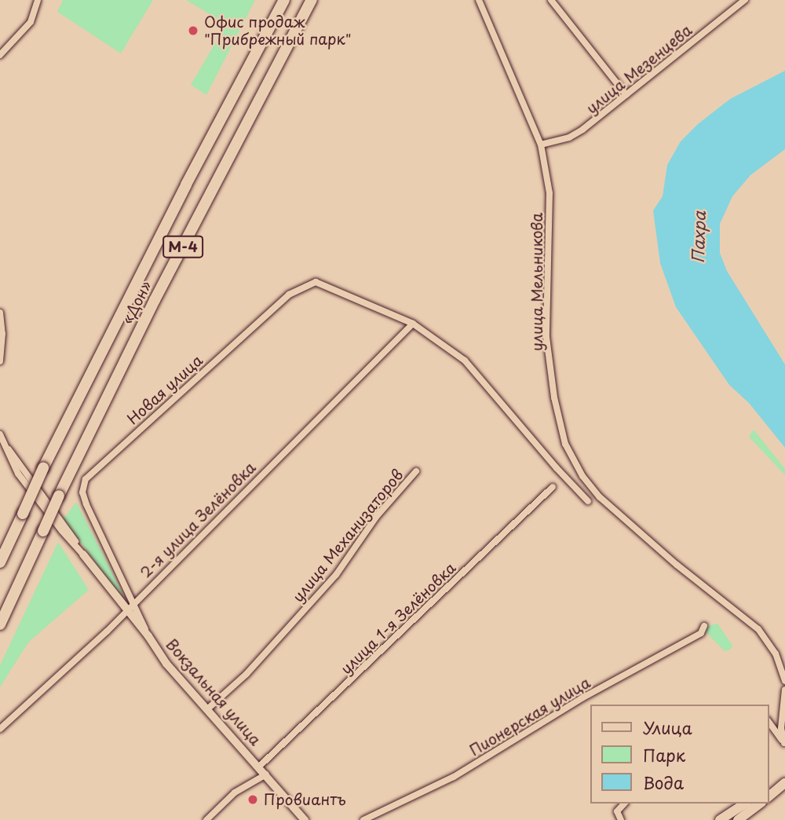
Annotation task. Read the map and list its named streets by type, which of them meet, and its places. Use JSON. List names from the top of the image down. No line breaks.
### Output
{"streets":{"highway":["М-4","«Дон»"],"street":["улица Мезенцева","улица Мельникова","Новая улица","2-я улица Зелёновка","улица Механизаторов","улица 1-я Зелёновка","Вокзальная улица","Пионерская улица"]},"crossings":[["улица Мезенцева","улица Мельникова"],["Новая улица","2-я улица Зелёновка"],["Новая улица","Вокзальная улица"],["2-я улица Зелёновка","Вокзальная улица"],["улица Механизаторов","Вокзальная улица"],["улица 1-я Зелёновка","Вокзальная улица"]],"water":["Пахра"],"places":["Офис продаж \"Прибрежный парк\"","Провиантъ"],"legend":["Улица","Парк","Вода"]}
